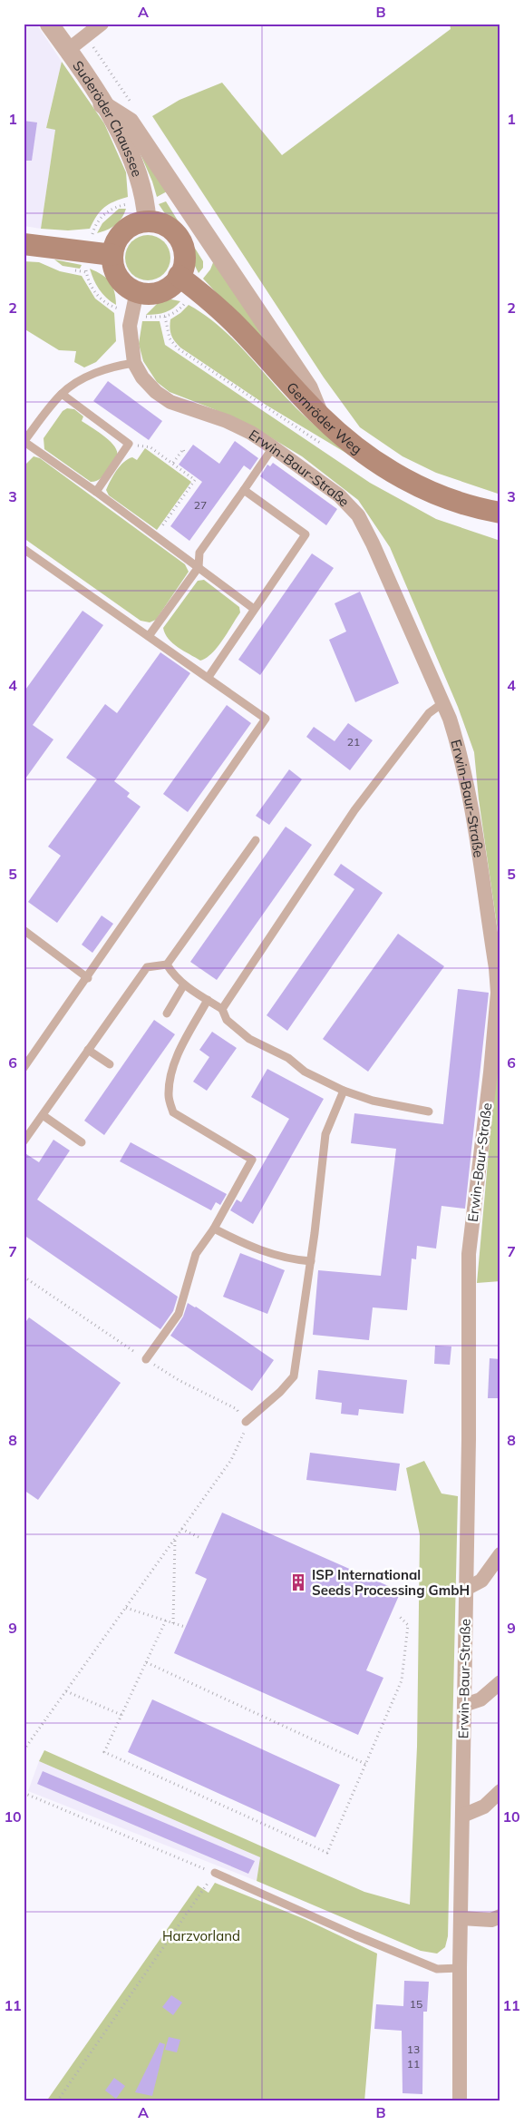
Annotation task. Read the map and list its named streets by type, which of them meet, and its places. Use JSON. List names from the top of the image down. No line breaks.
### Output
{"streets":{"main road":["Gernröder Weg"],"street":["Suderöder Chaussee","Erwin-Baur-Straße"]},"crossings":[["Suderöder Chaussee","Gernröder Weg"],["Suderöder Chaussee","Erwin-Baur-Straße"],["Gernröder Weg","Erwin-Baur-Straße"]],"parks":["Harzvorland"],"places":{"building":["ISP International Seeds Processing GmbH"]},"house_numbers":["27","21","15","13","11"],"grid":{"columns":["A","B"],"rows":["1","2","3","4","5","6","7","8","9","10","11"]}}
